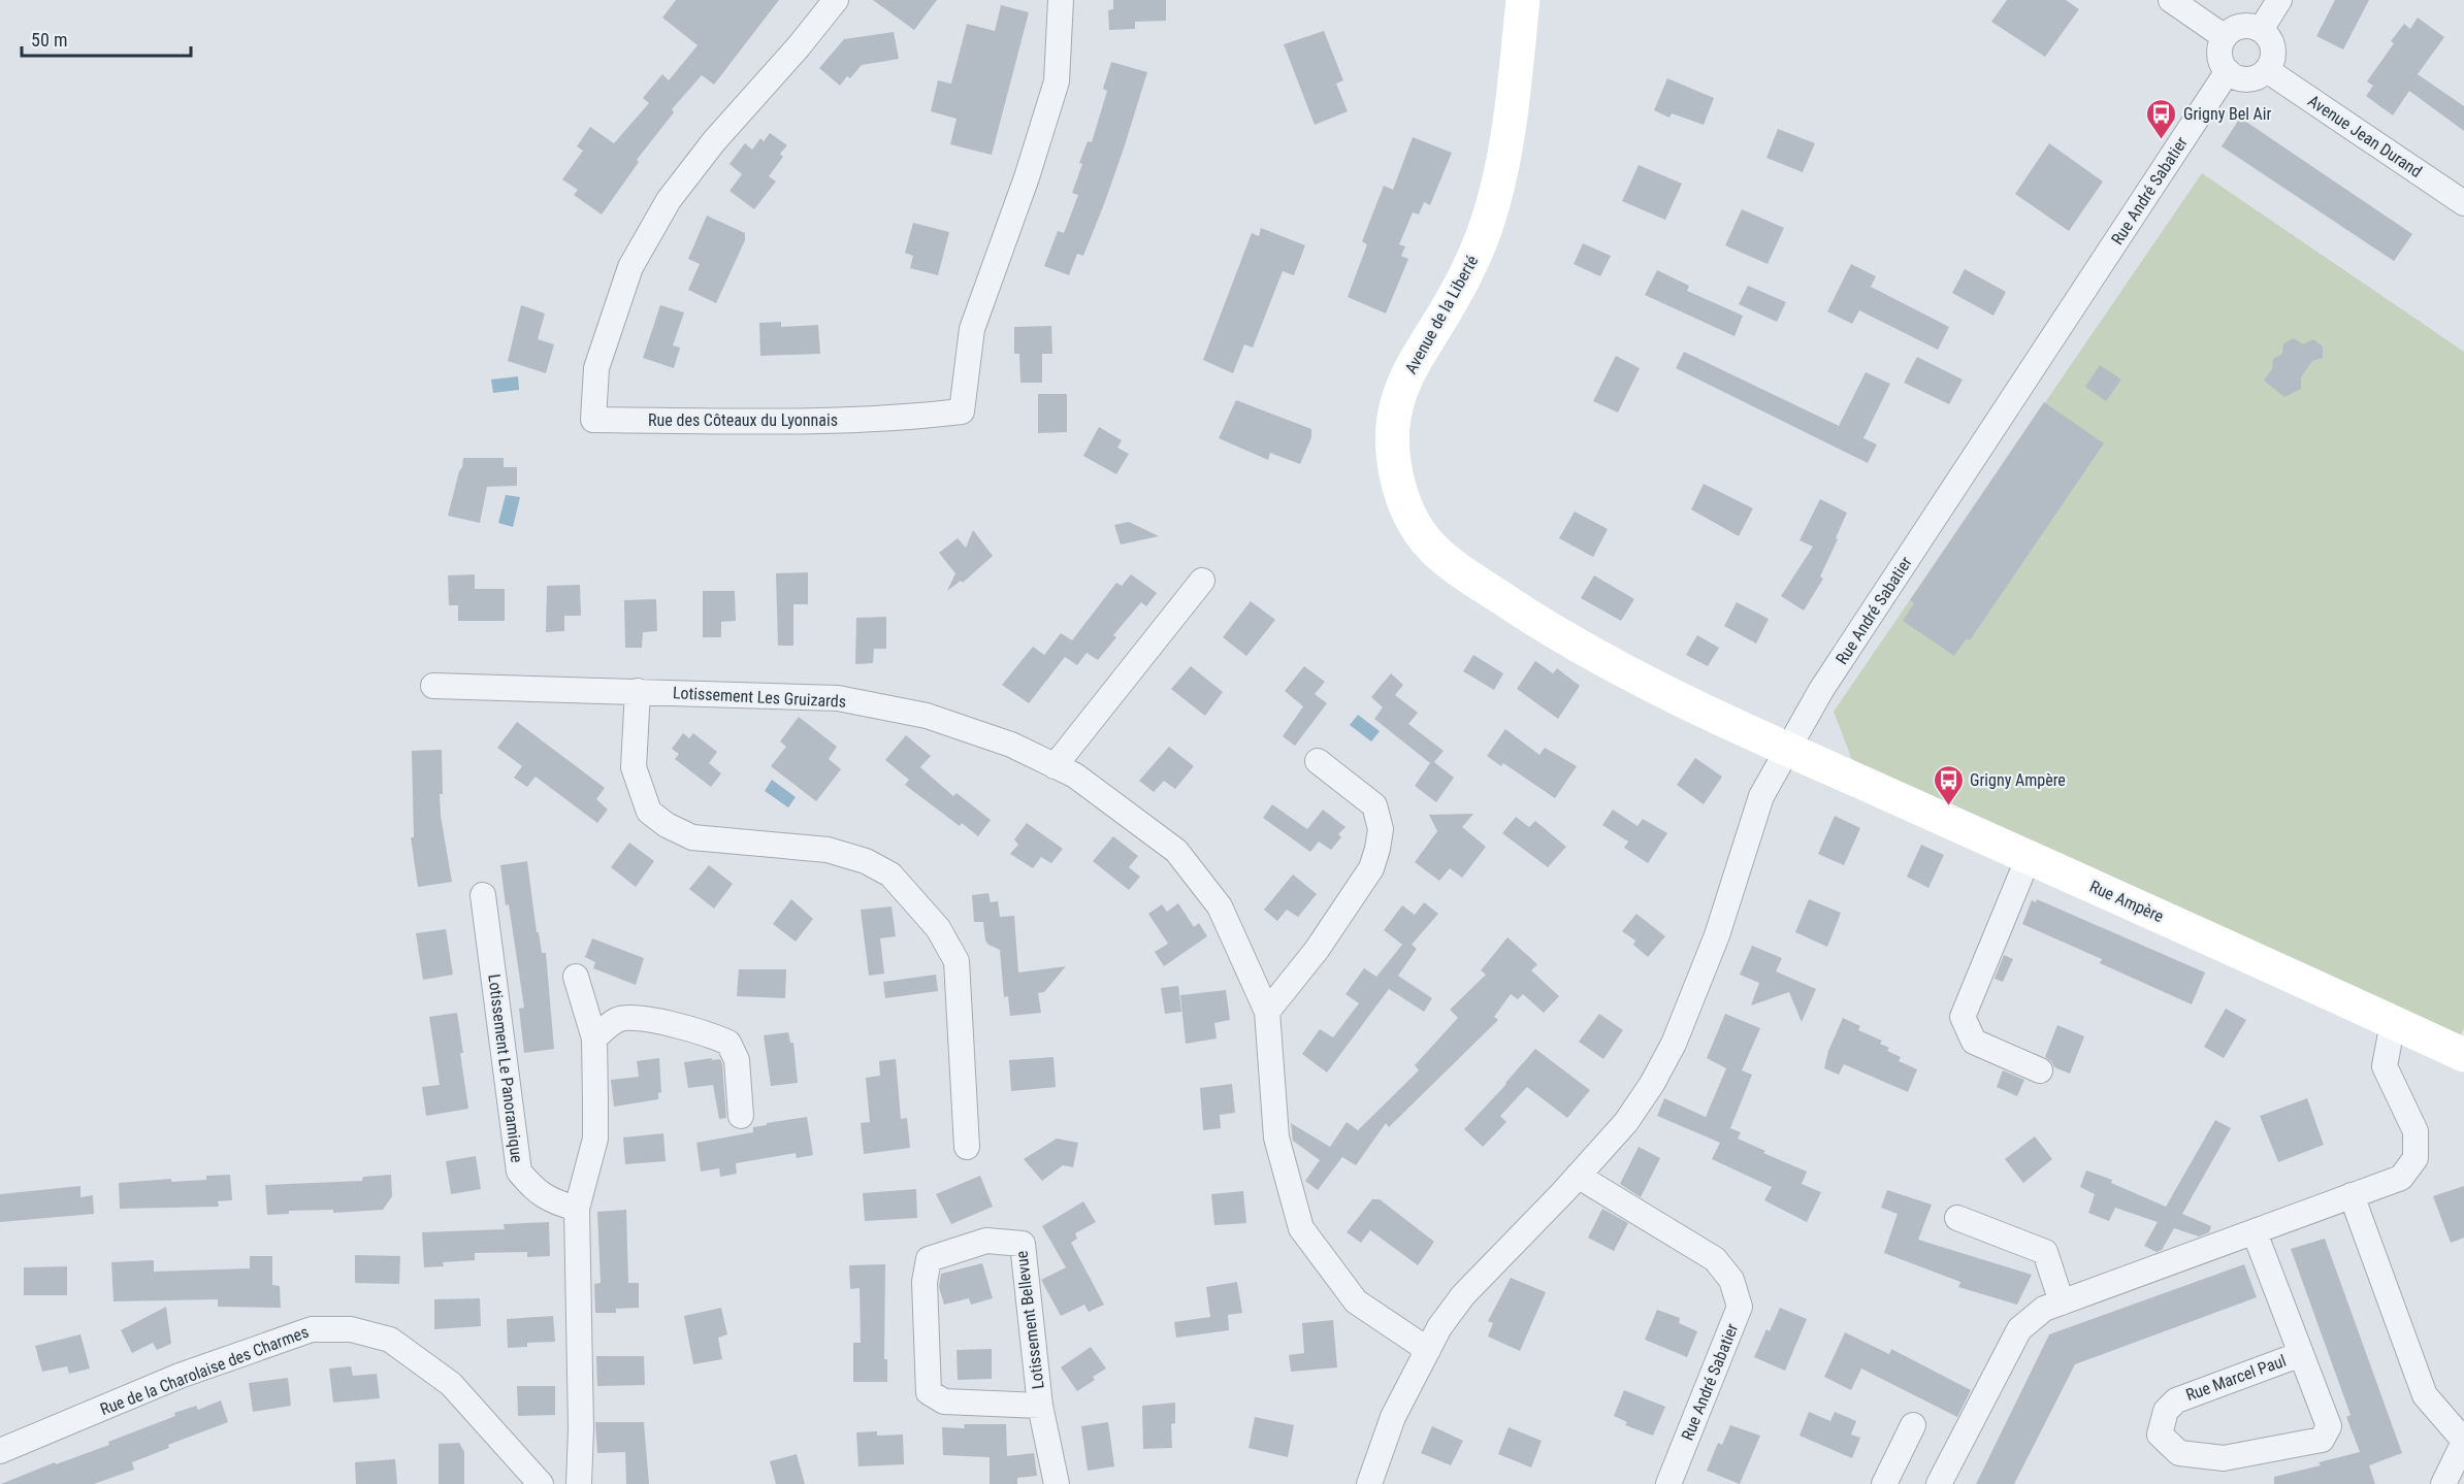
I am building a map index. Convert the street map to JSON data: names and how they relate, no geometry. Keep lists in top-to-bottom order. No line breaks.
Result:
{"streets":{"street":["Avenue Jean Durand","Rue André Sabatier","Avenue de la Liberté","Rue des Côteaux du Lyonnais","Lotissement Les Gruizards","Rue Ampère","Lotissement Le Panoramique","Lotissement Bellevue","Rue de la Charolaise des Charmes","Rue Marcel Paul"]},"crossings":[["Avenue Jean Durand","Rue André Sabatier"],["Rue André Sabatier","Avenue de la Liberté"],["Rue André Sabatier","Lotissement Les Gruizards"],["Rue André Sabatier","Rue Ampère"],["Avenue de la Liberté","Rue Ampère"]],"places":{"bus stop":["Grigny Bel Air","Grigny Ampère"]},"scale_bar":"50 m"}
